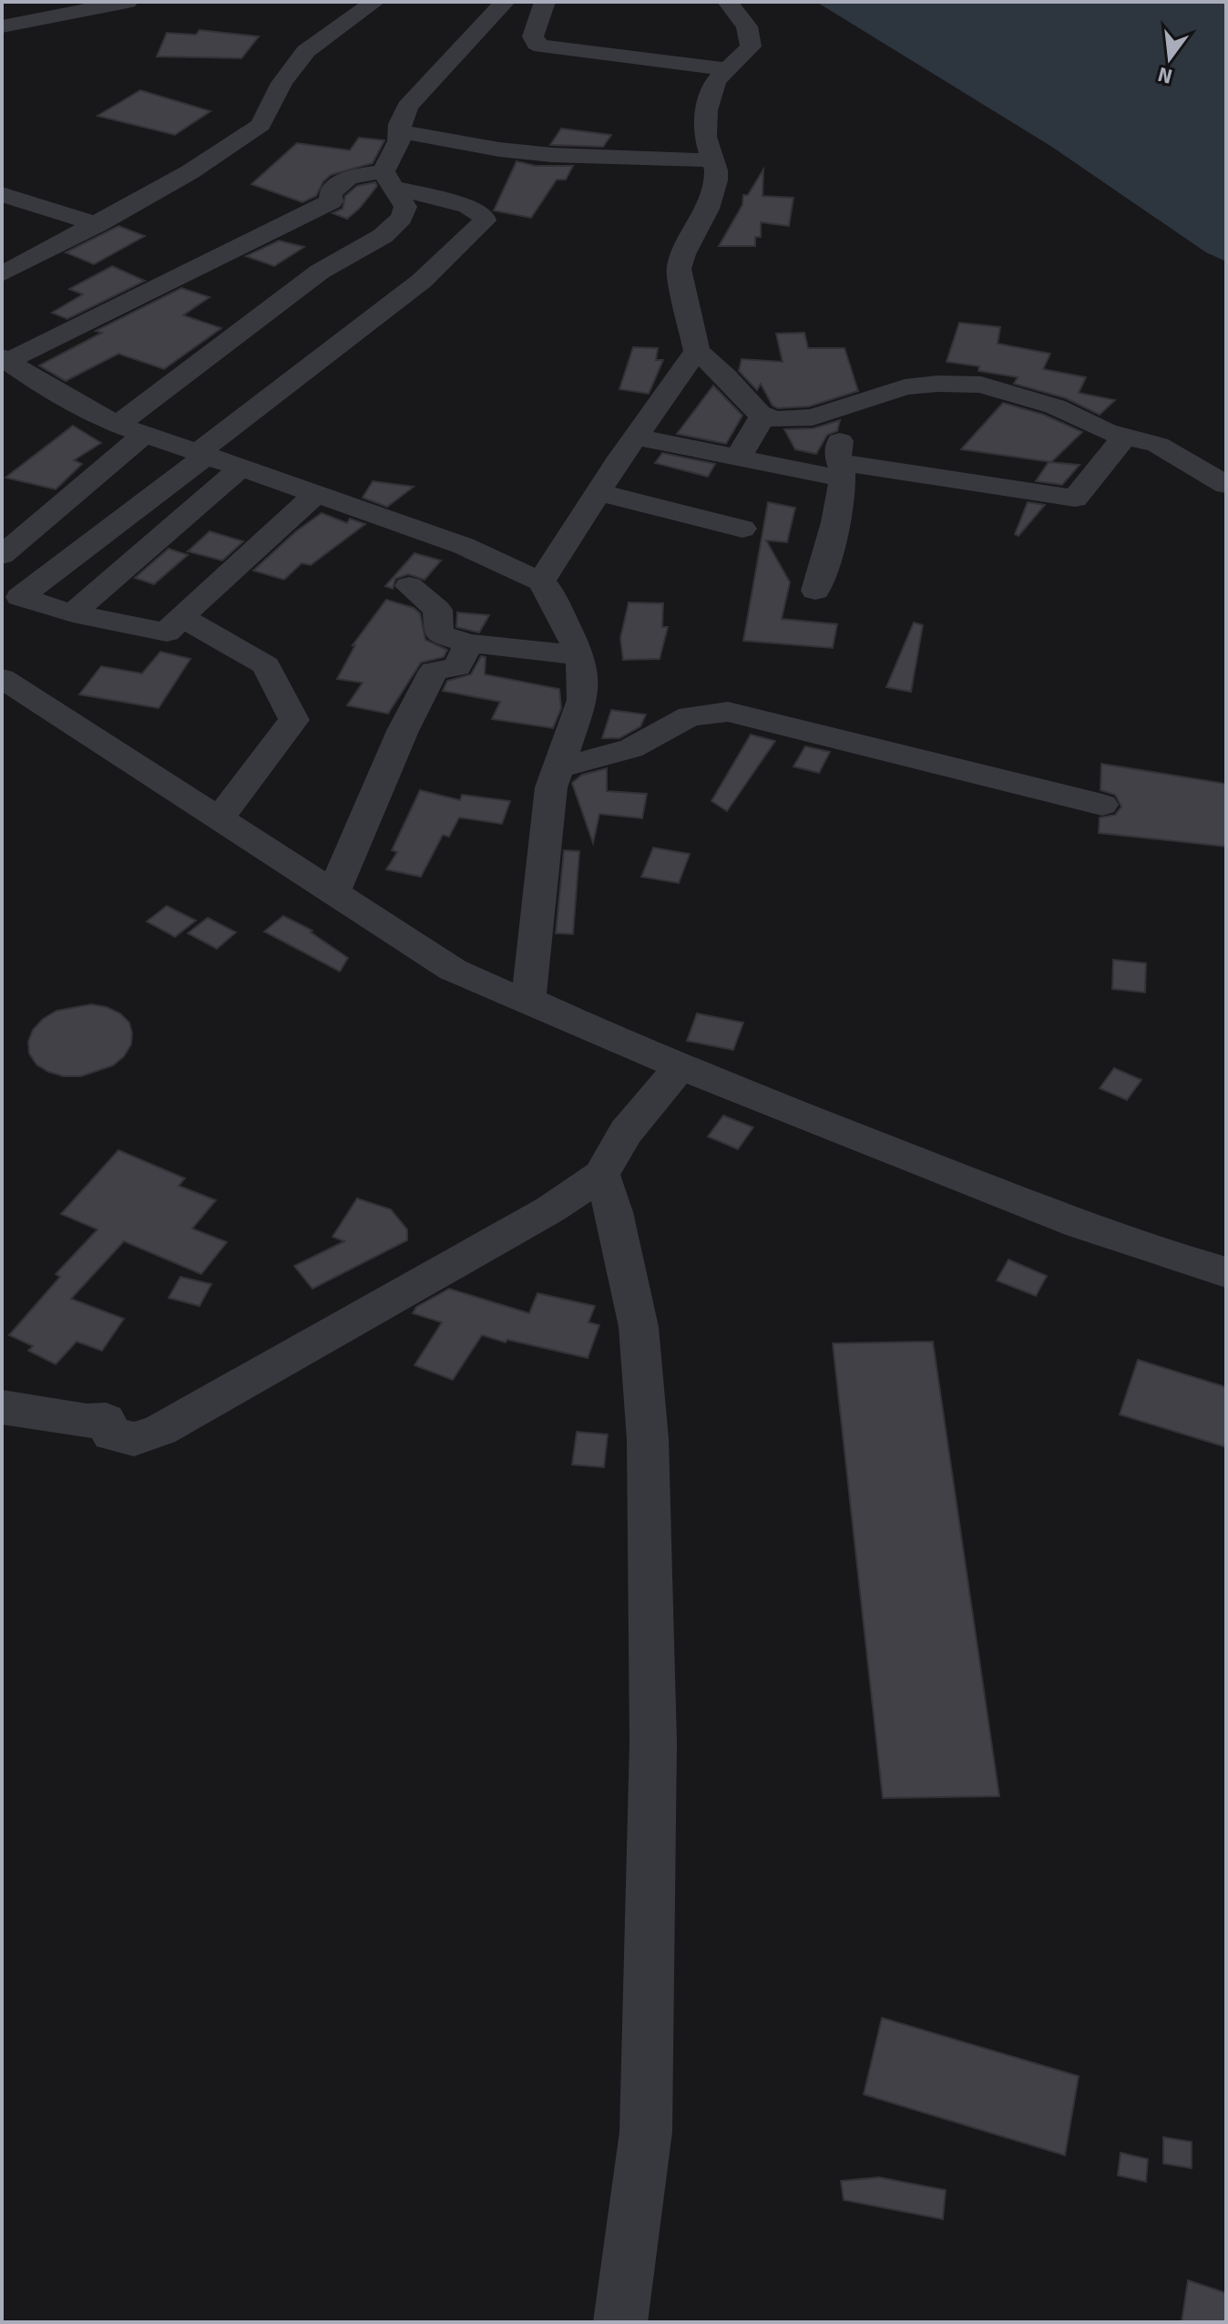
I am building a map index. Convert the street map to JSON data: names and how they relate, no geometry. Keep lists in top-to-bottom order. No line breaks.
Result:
{"north":"bottom"}
